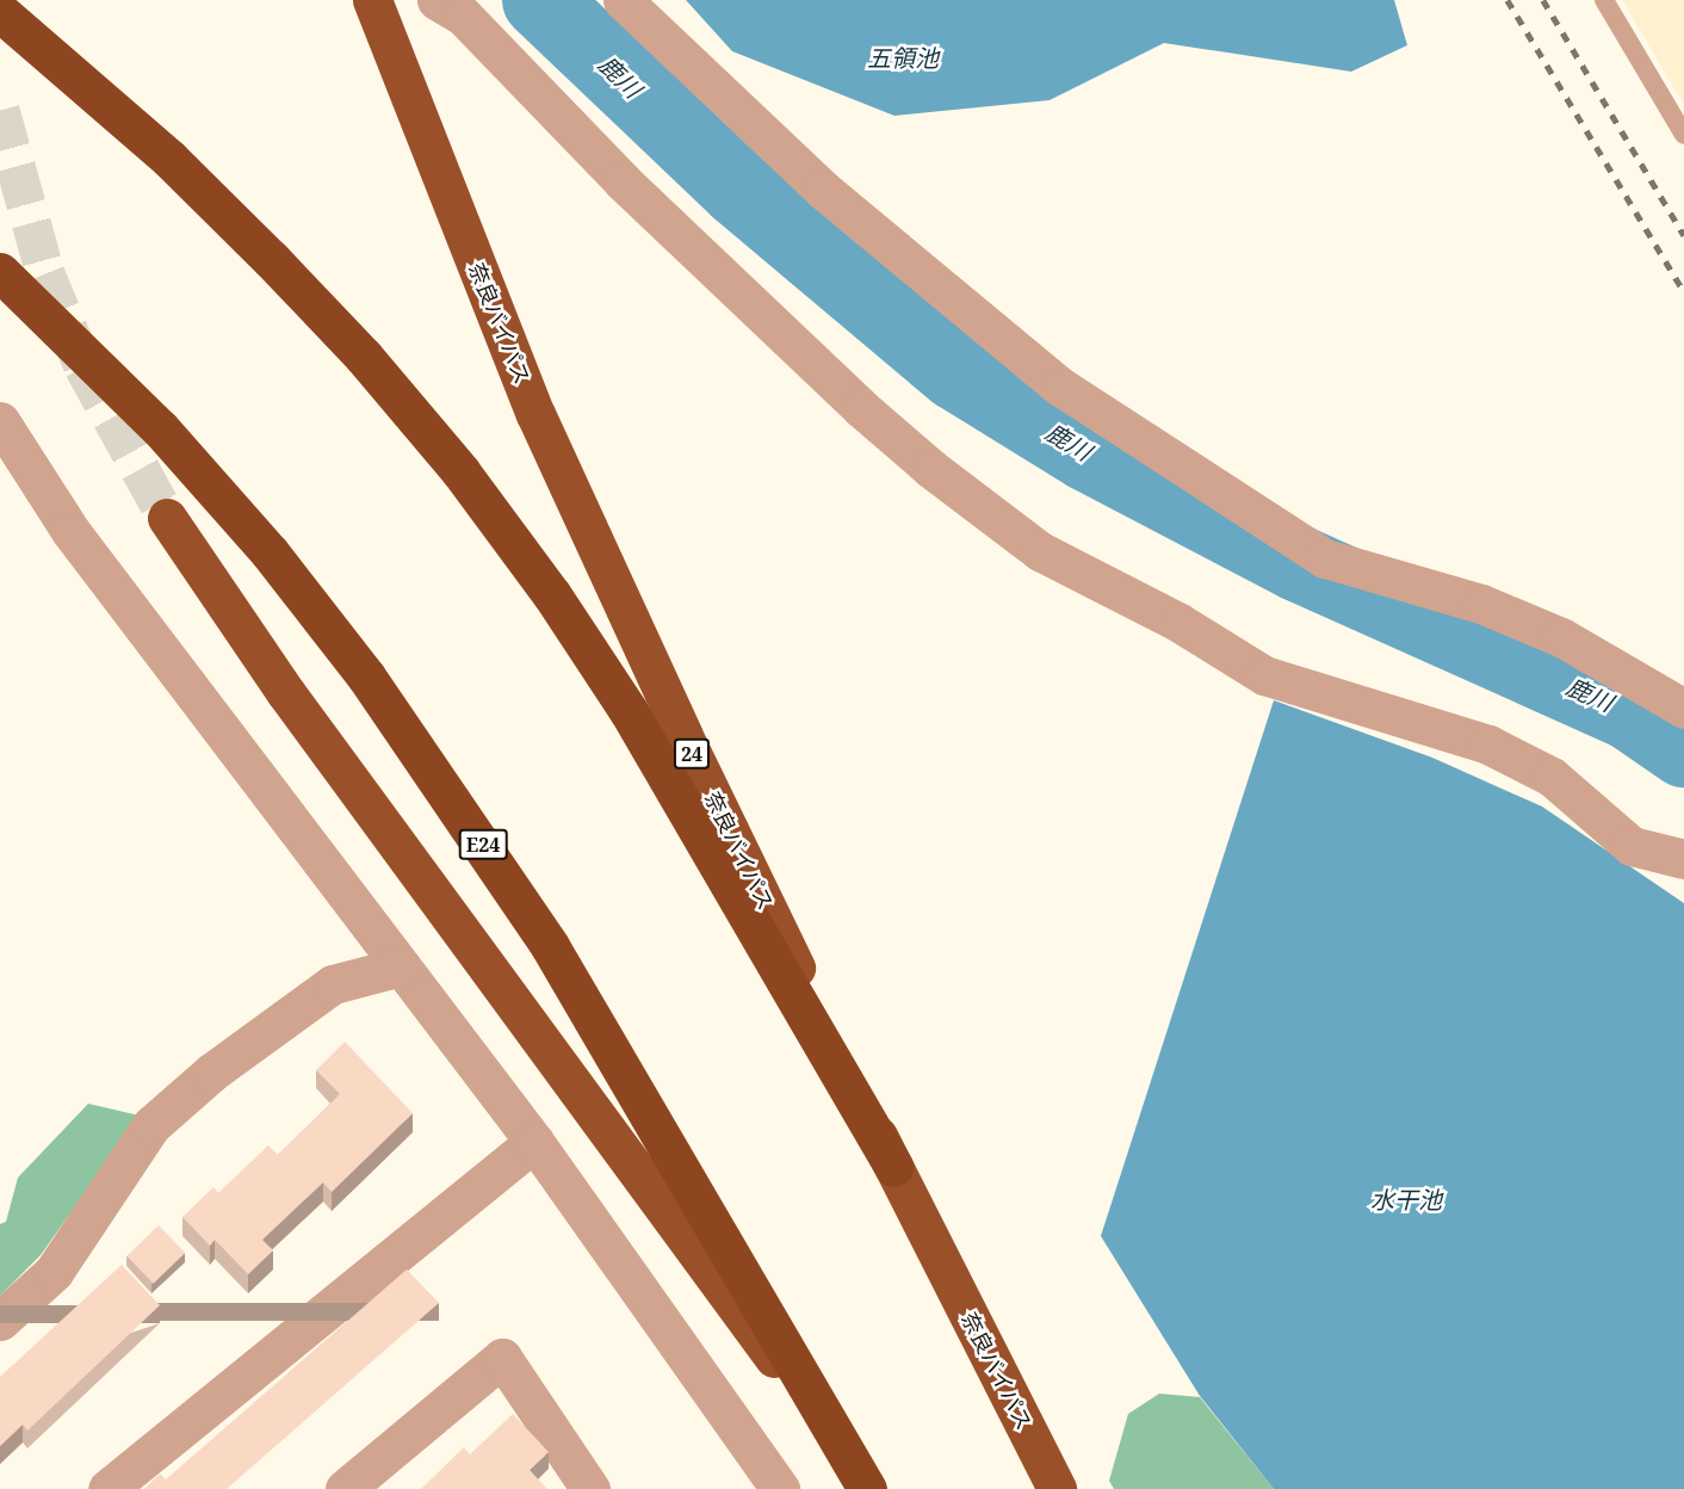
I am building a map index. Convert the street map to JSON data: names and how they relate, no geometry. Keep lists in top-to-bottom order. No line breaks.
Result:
{"streets":{"highway":["奈良バイパス","24","E24"]},"water":["五領池","鹿川","水干池"]}
